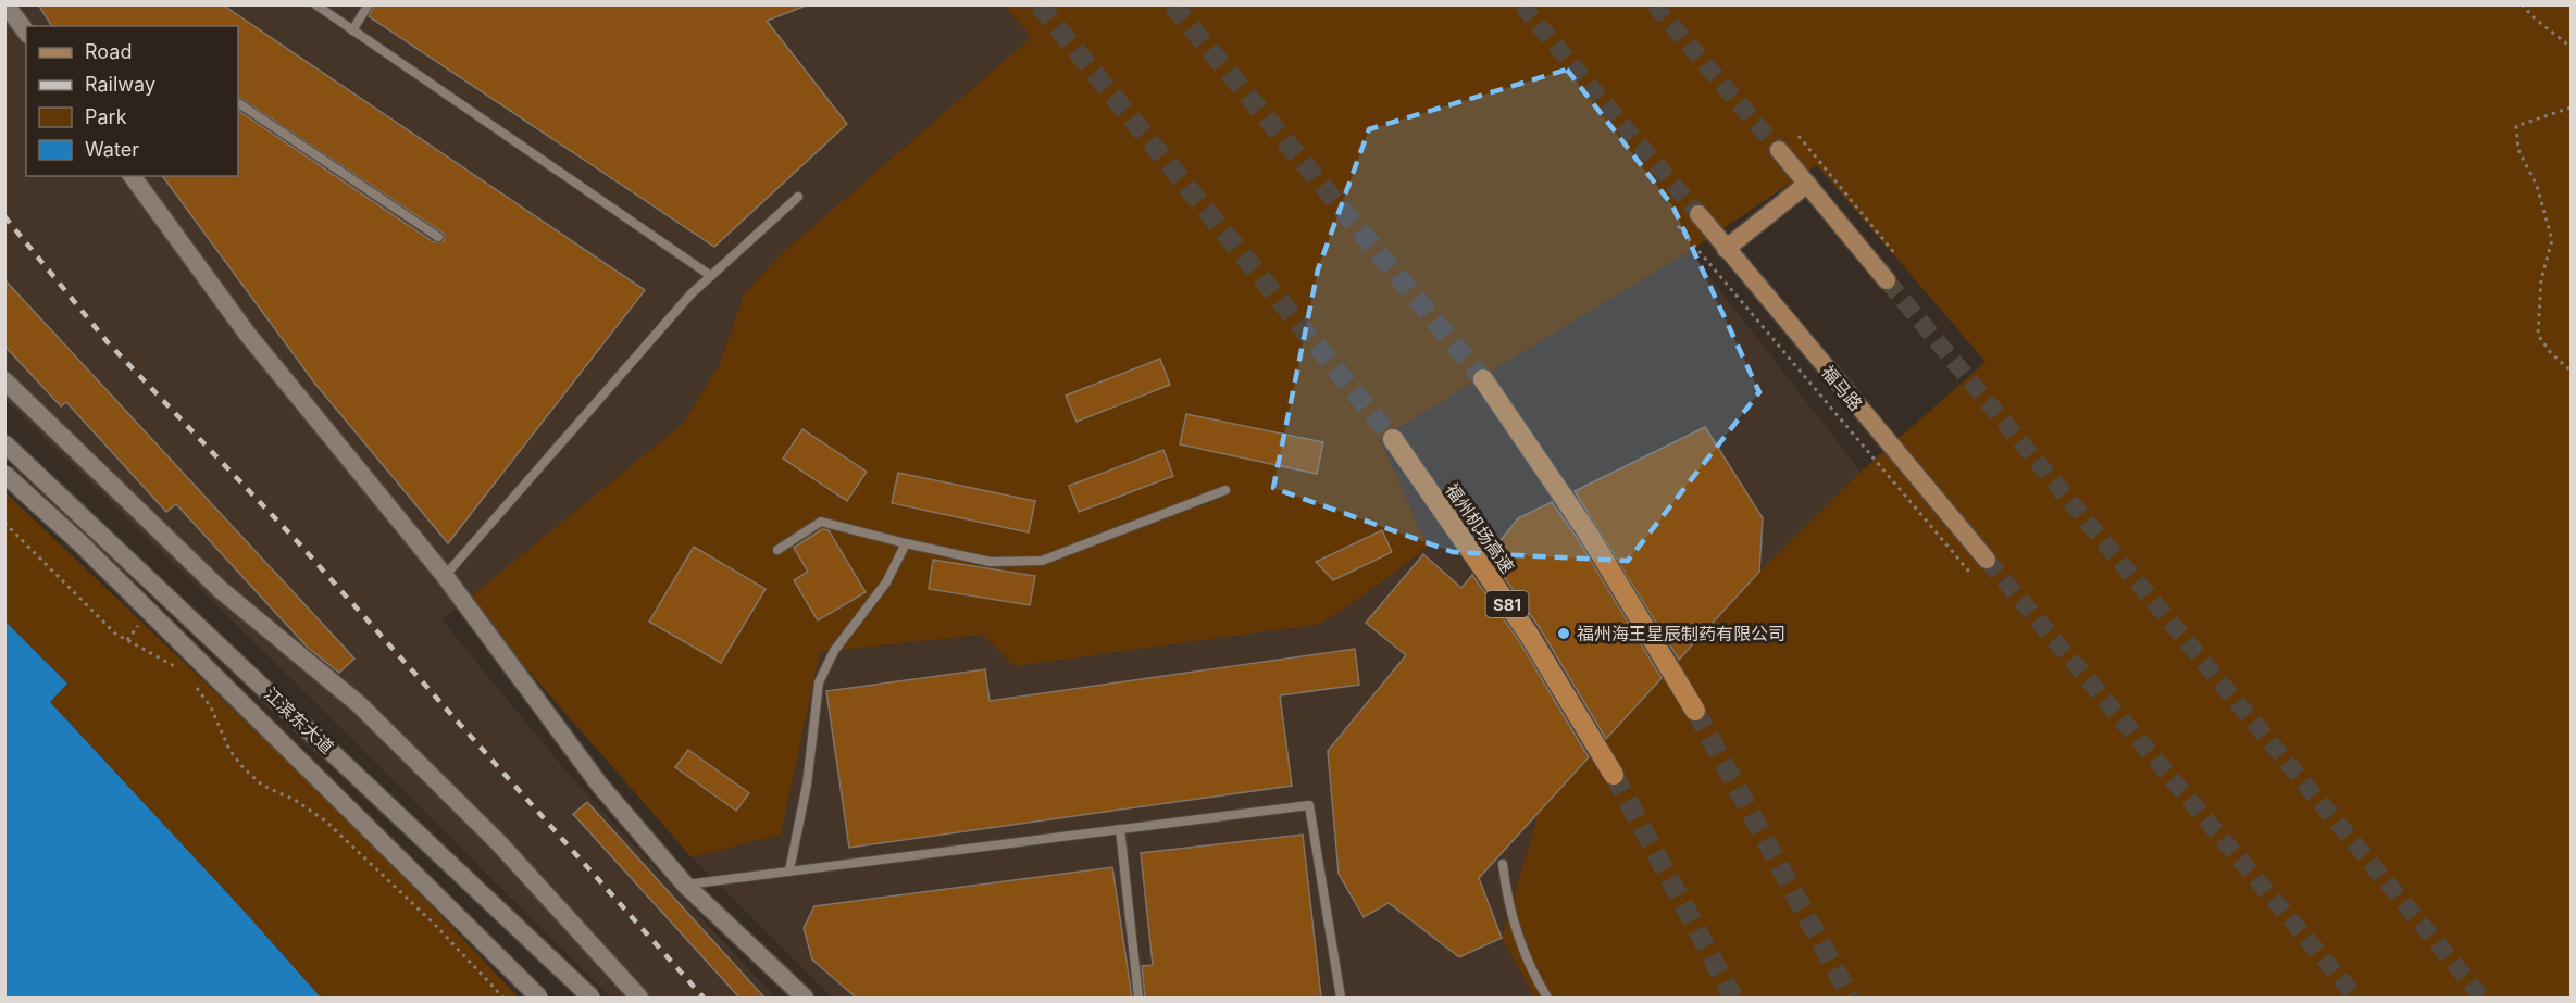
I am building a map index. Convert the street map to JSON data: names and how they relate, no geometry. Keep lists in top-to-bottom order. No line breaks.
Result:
{"streets":{"highway":["福州机场高速","S81"],"main road":["福马路"],"street":["江滨东大道"]},"places":["福州海王星辰制药有限公司"],"legend":["Road","Railway","Park","Water"]}
